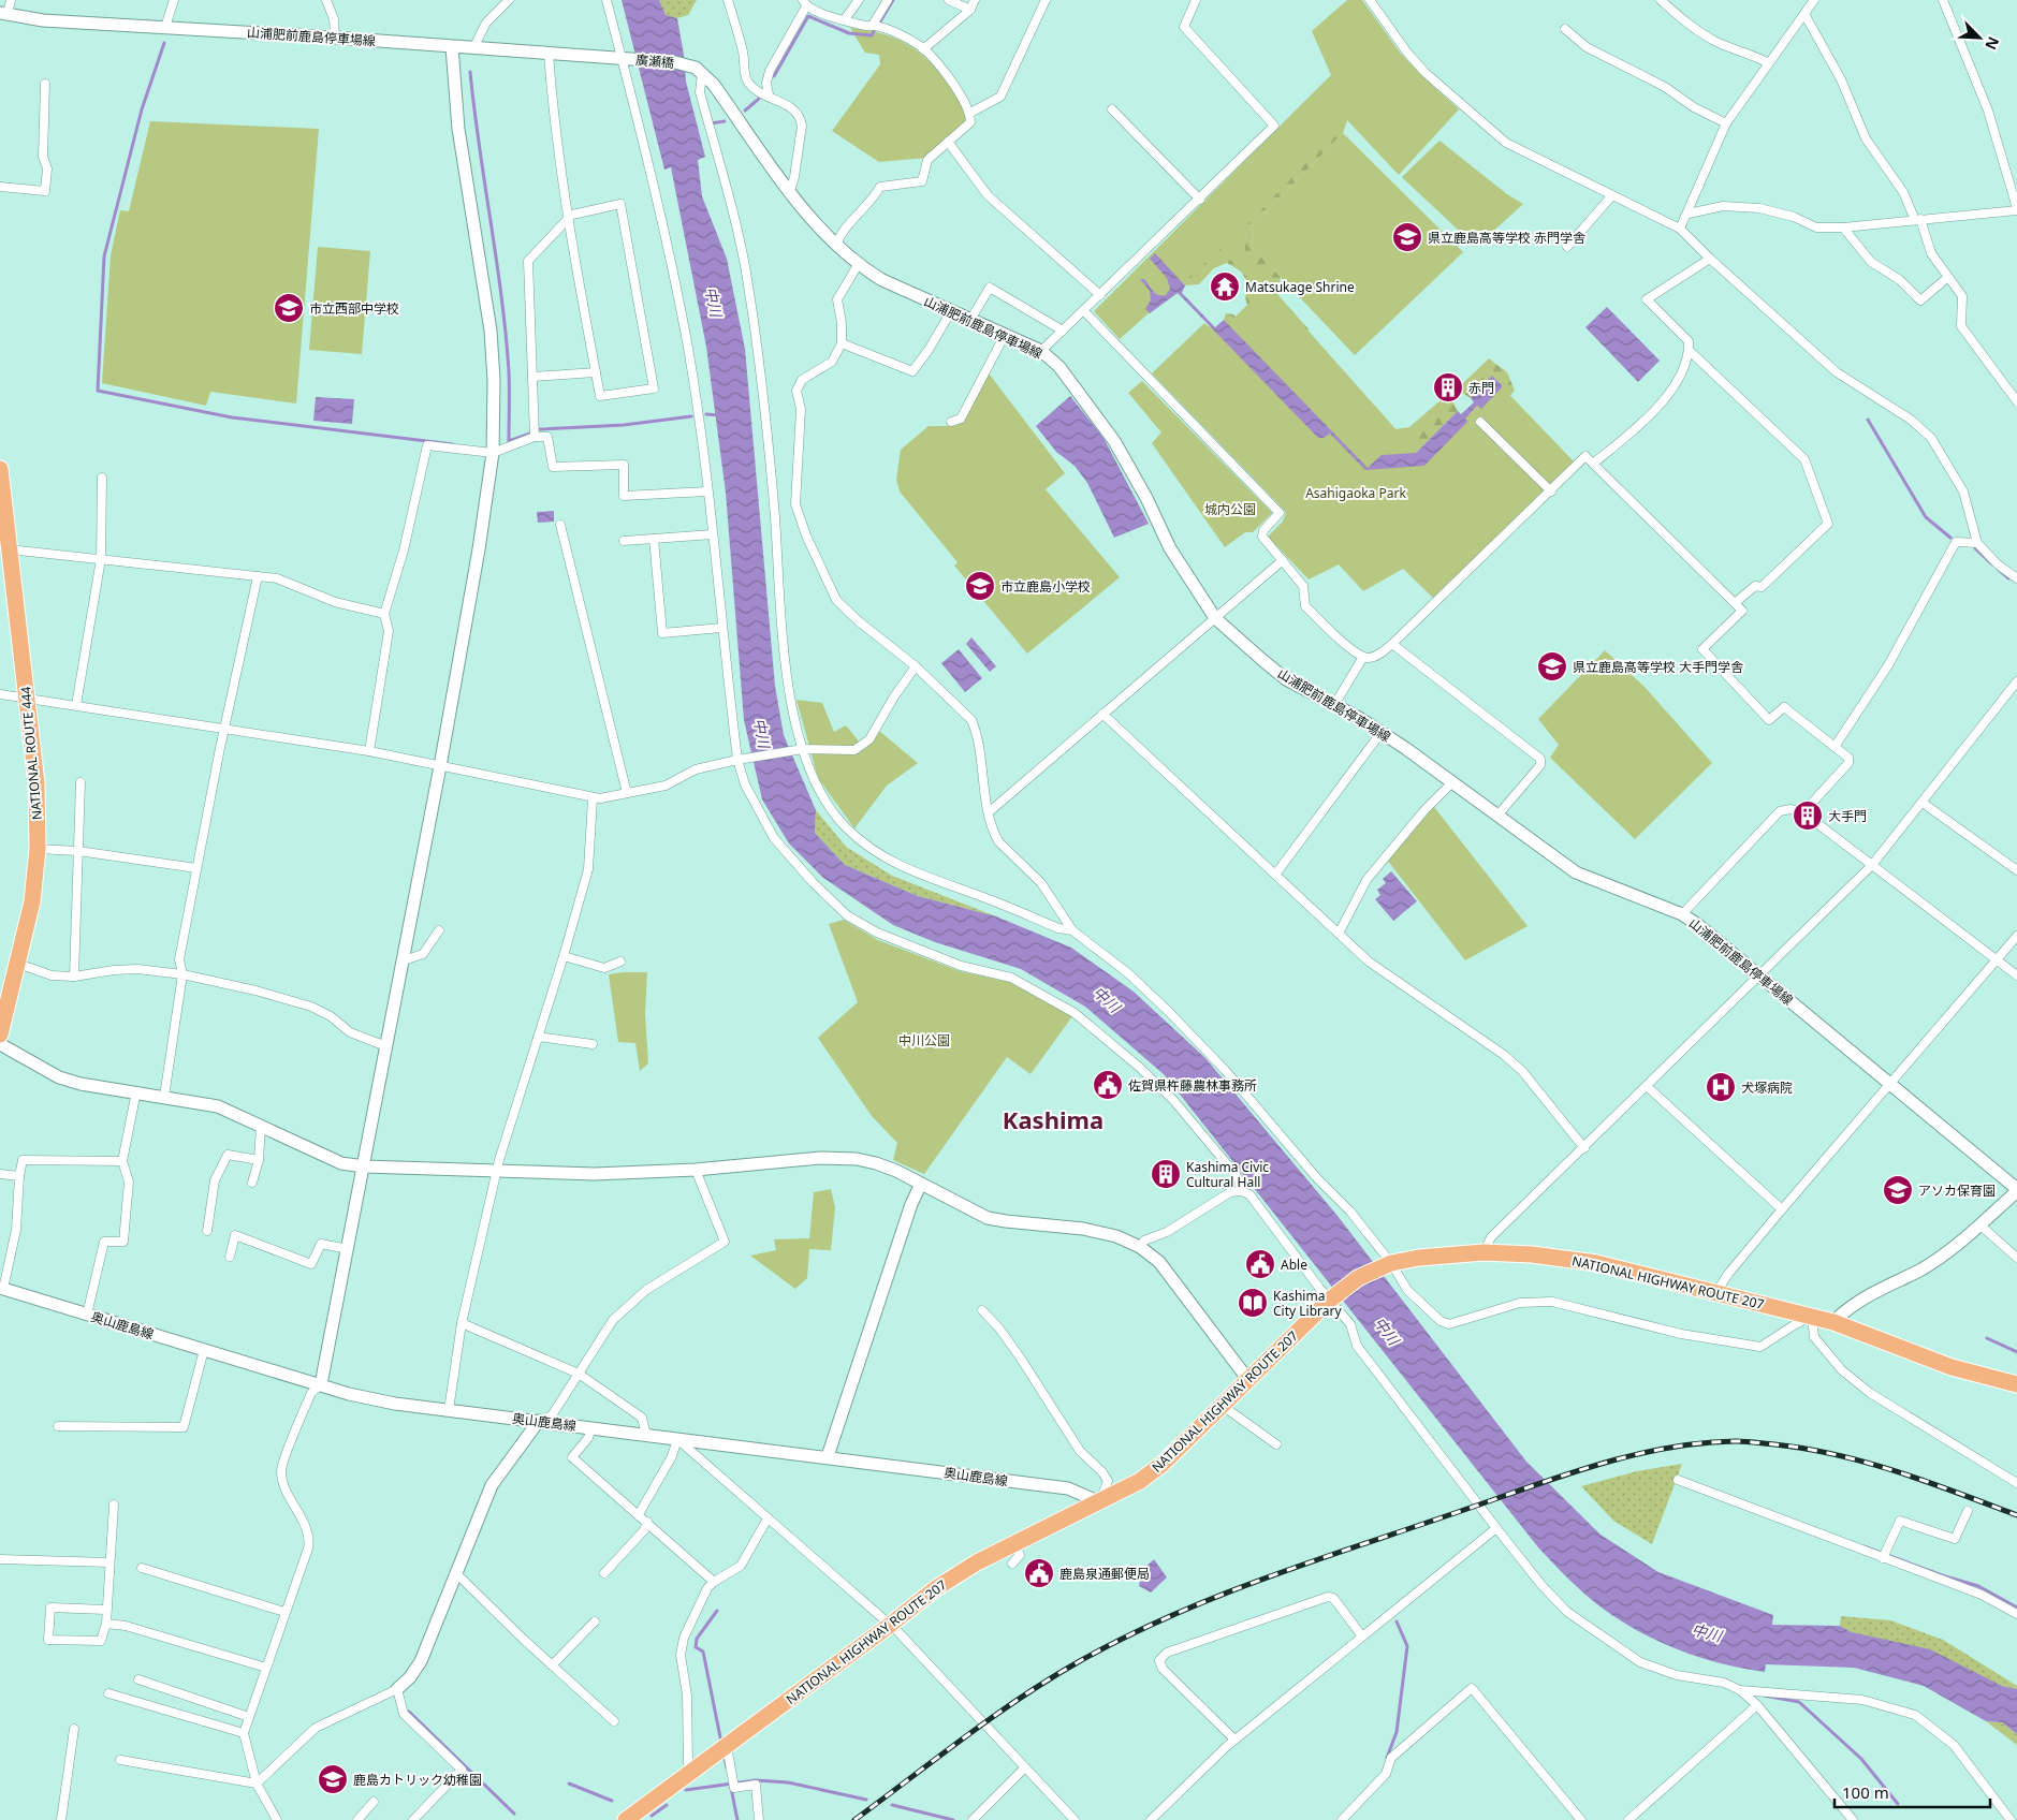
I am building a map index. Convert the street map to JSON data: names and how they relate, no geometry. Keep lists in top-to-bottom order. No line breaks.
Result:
{"streets":{"highway":["NATIONAL ROUTE 444","NATIONAL HIGHWAY ROUTE 207"],"main road":["山浦肥前鹿島停車場線","廣瀬橋","奥山鹿島線"]},"crossings":[["山浦肥前鹿島停車場線","廣瀬橋"],["NATIONAL HIGHWAY ROUTE 207","奥山鹿島線"]],"districts":["Kashima"],"water":["中川"],"parks":["Asahigaoka Park","城内公園","中川公園"],"places":{"school or university":["県立鹿島高等学校 赤門学舎","市立西部中学校","市立鹿島小学校","県立鹿島高等学校 大手門学舎","アソカ保育園","鹿島カトリック幼稚園"],"temple":["Matsukage Shrine"],"building":["赤門","大手門","Kashima Civic Cultural Hall"],"public building":["佐賀県杵藤農林事務所","Able","鹿島泉通郵便局"],"hospital":["犬塚病院"],"library":["Kashima City Library"]},"scale_bar":"100 m","north":"bottom right"}
